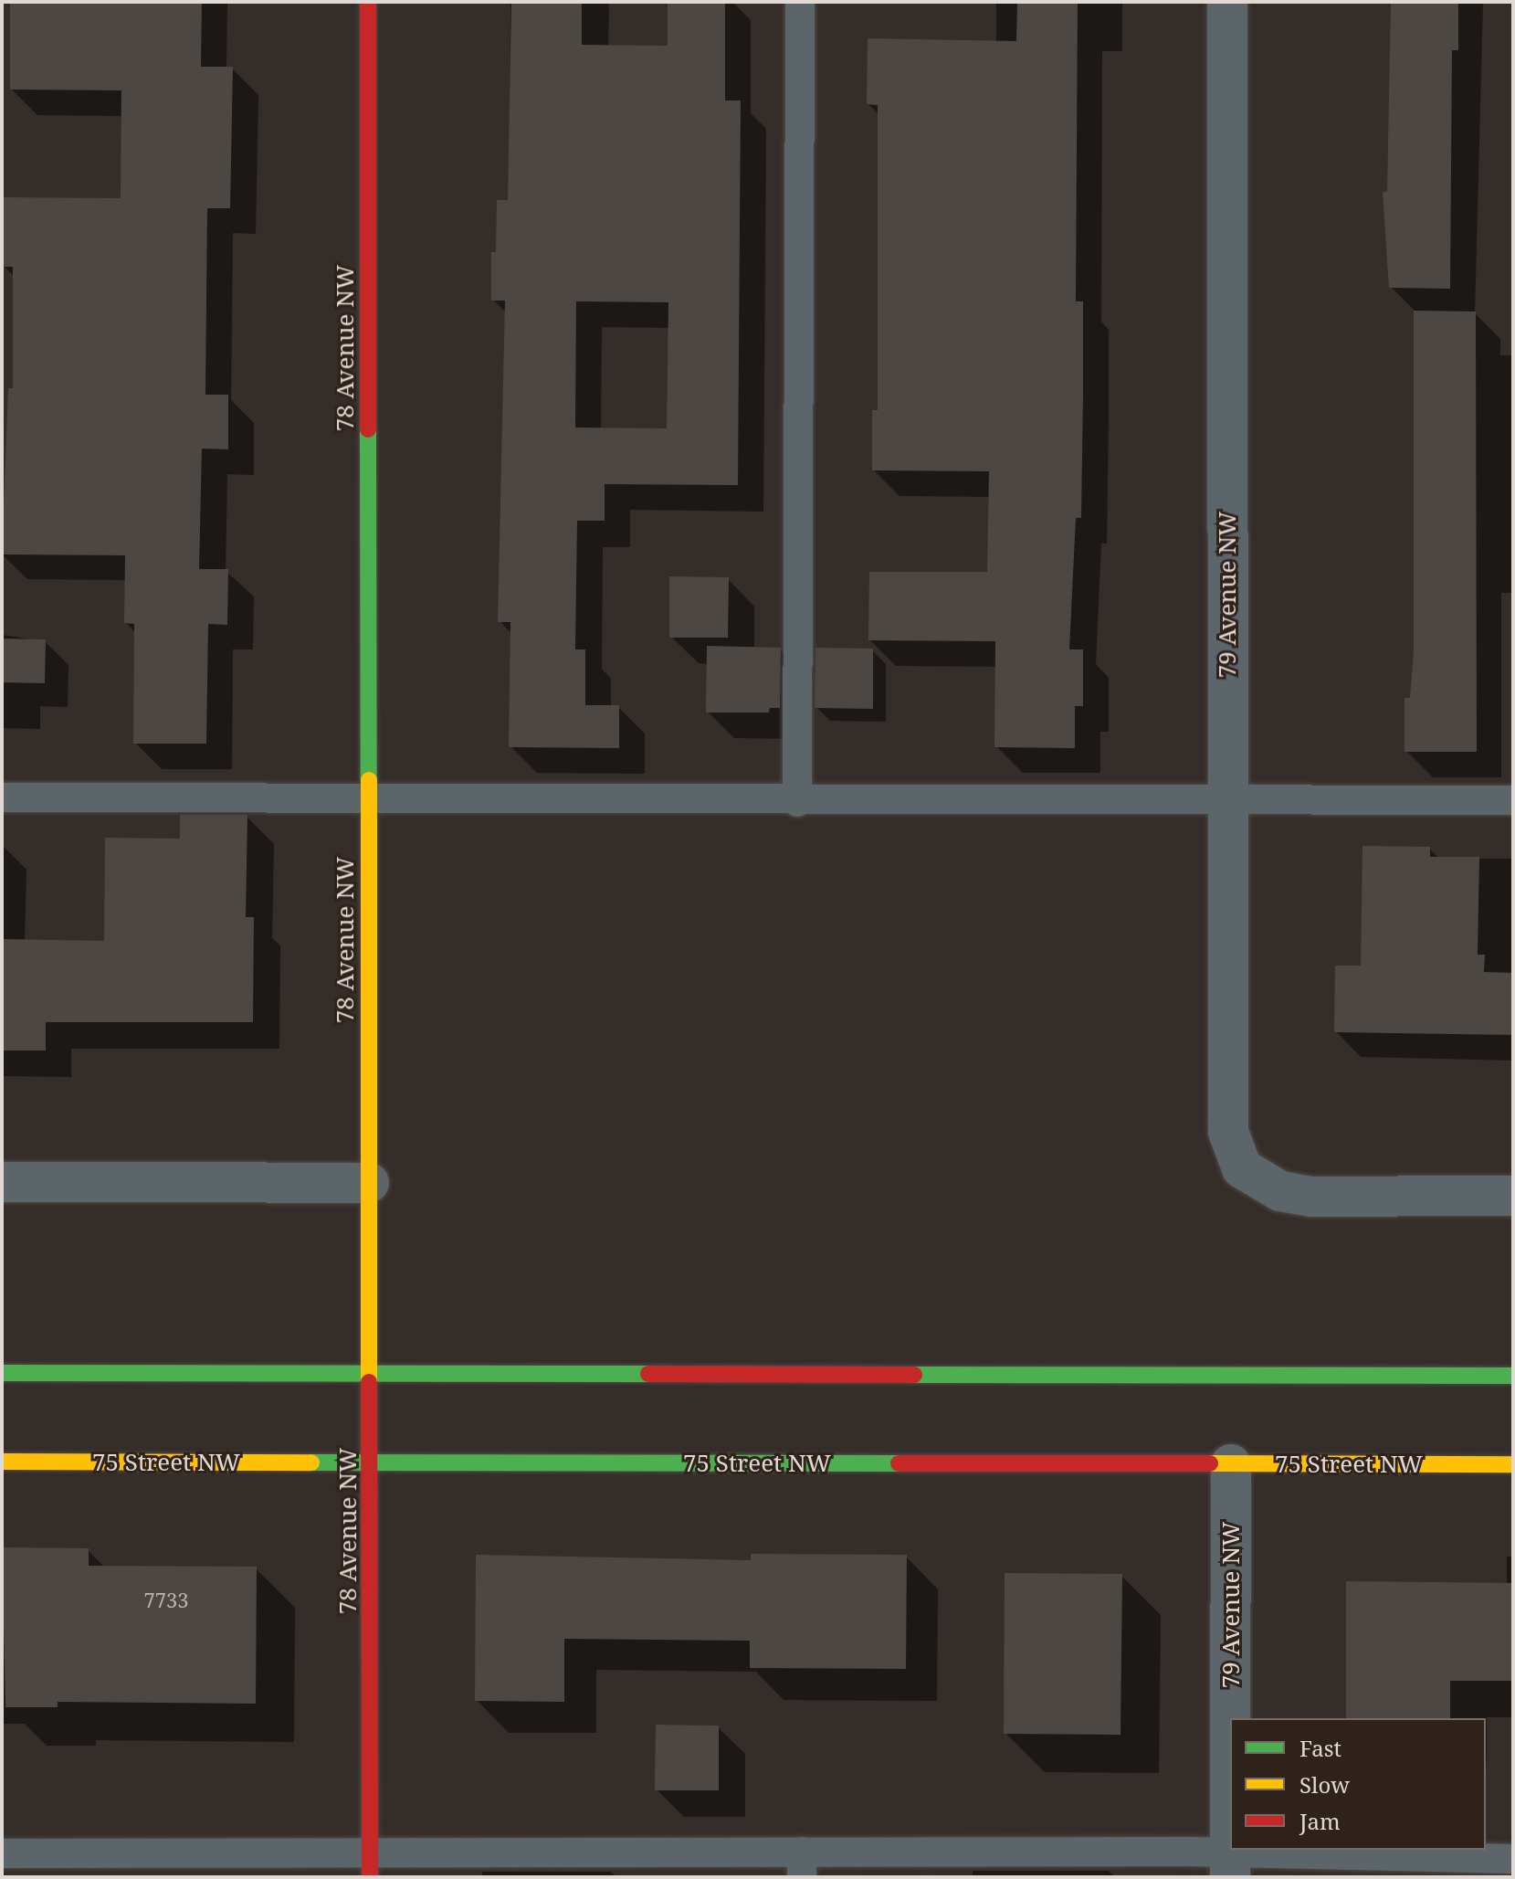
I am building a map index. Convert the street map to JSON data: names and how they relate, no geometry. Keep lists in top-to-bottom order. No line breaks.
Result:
{"streets":{"main road":["78 Avenue NW","75 Street NW"],"street":["79 Avenue NW"]},"crossings":[["78 Avenue NW","75 Street NW"],["79 Avenue NW","75 Street NW"]],"house_numbers":["7733"],"legend":["Fast","Slow","Jam"]}
